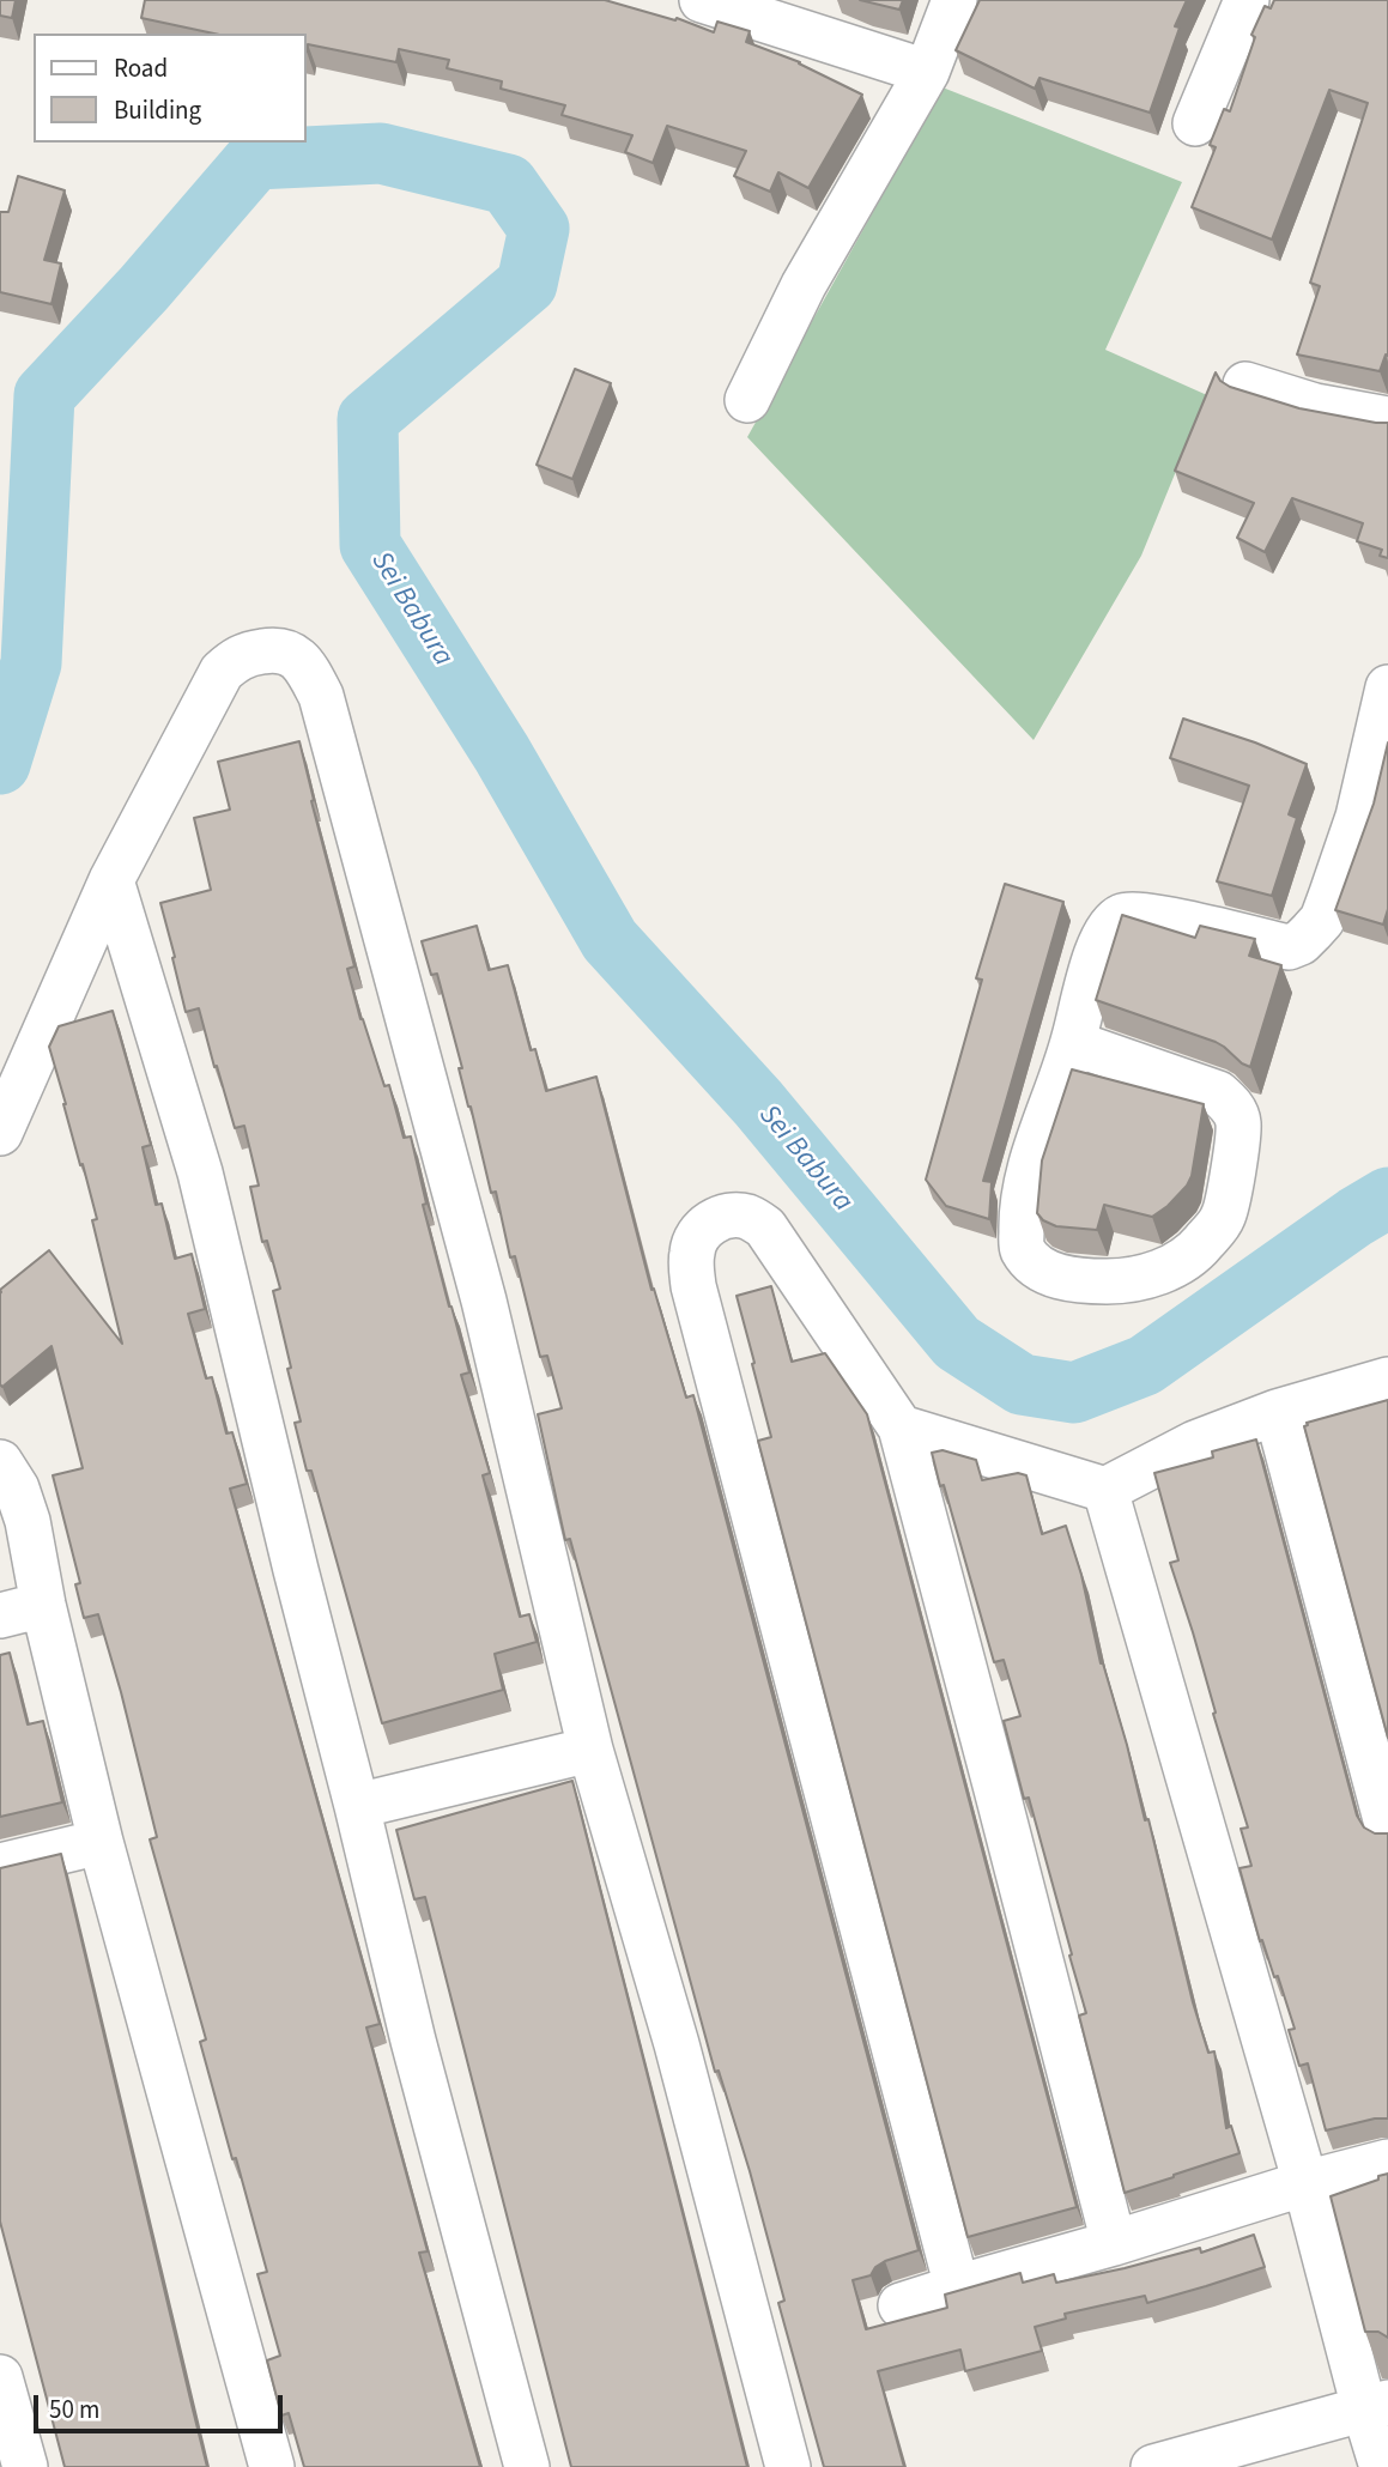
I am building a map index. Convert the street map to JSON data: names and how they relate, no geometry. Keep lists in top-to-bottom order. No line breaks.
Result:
{"water":["Sei Babura"],"legend":["Road","Building"],"scale_bar":"50 m"}
